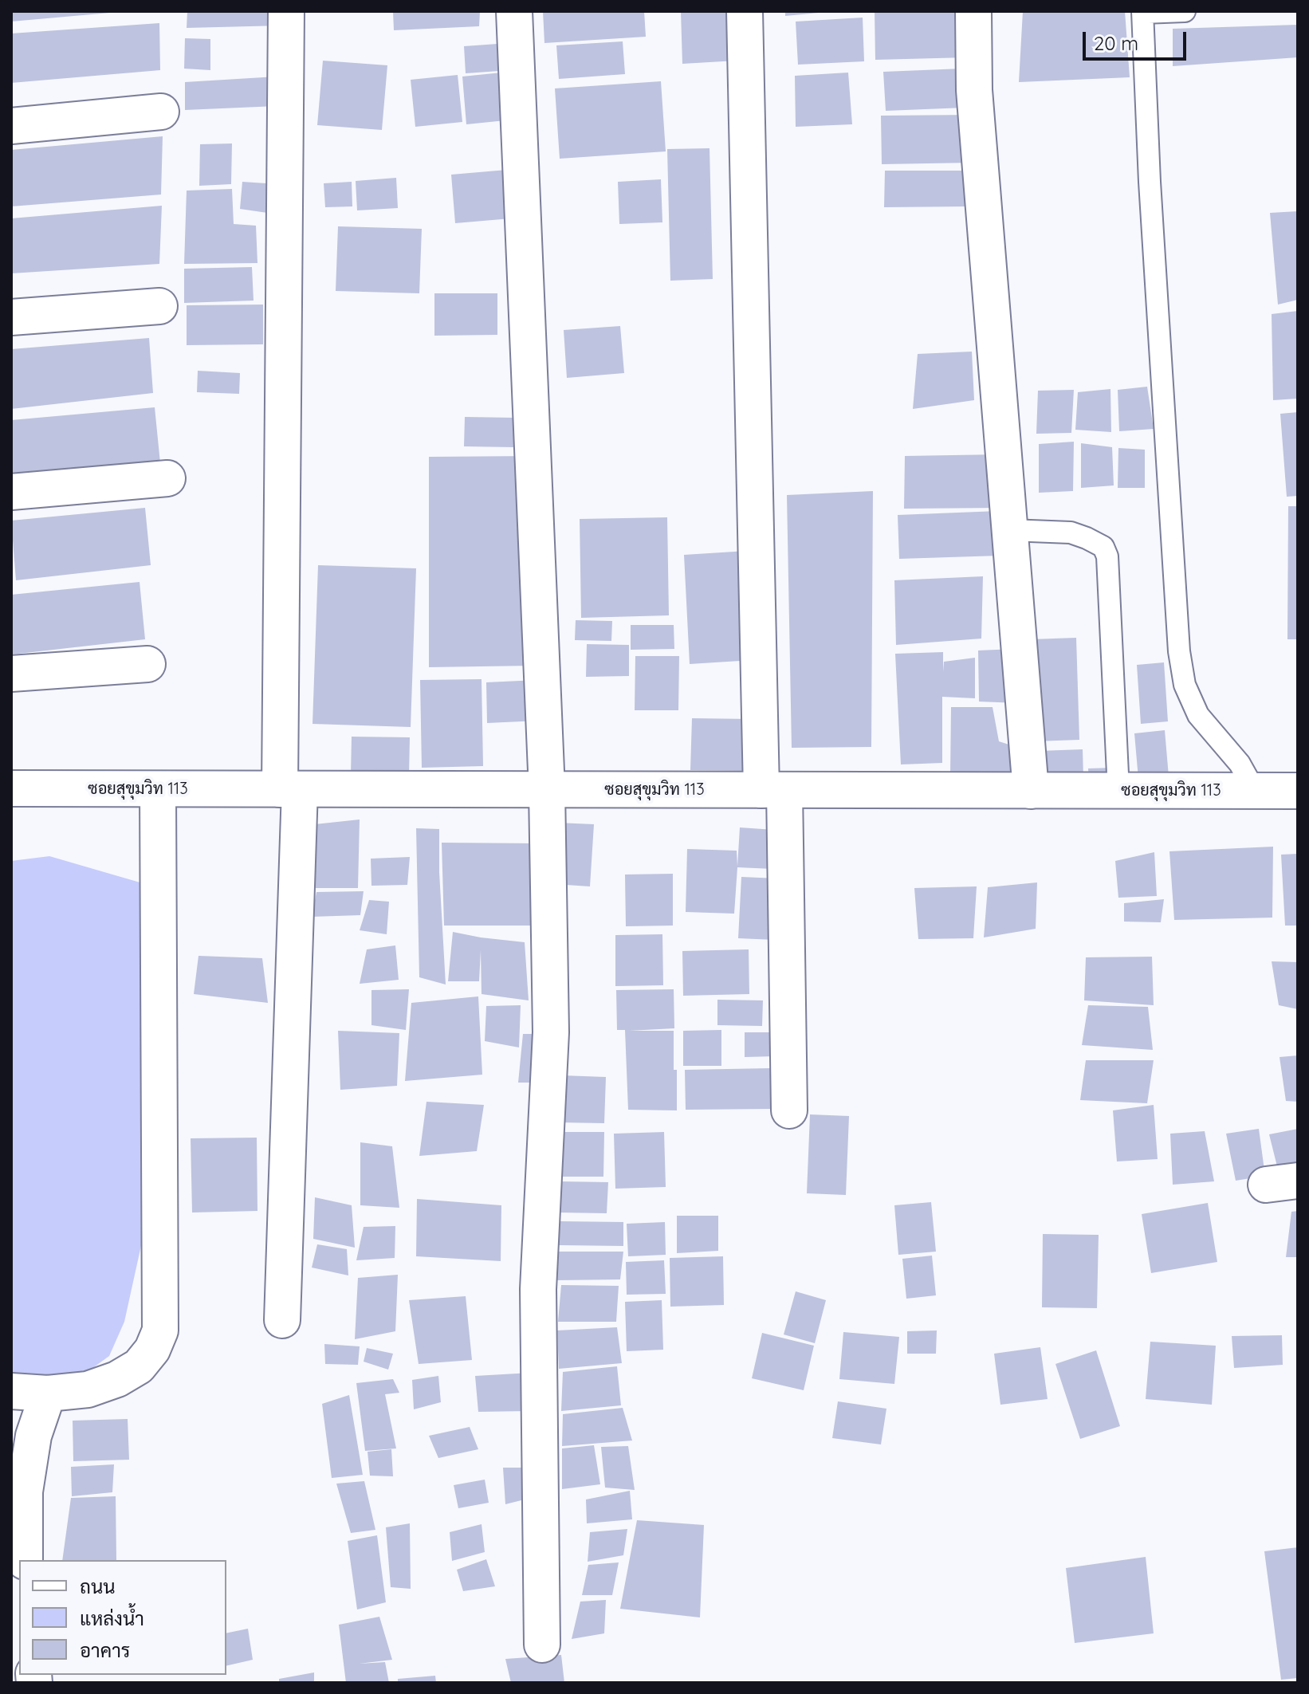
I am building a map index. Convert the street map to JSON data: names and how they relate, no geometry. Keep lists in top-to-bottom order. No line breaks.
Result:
{"streets":{"street":["ซอยสุขุมวิท 113"]},"legend":["ถนน","แหล่งน้ำ","อาคาร"],"scale_bar":"20 m"}
